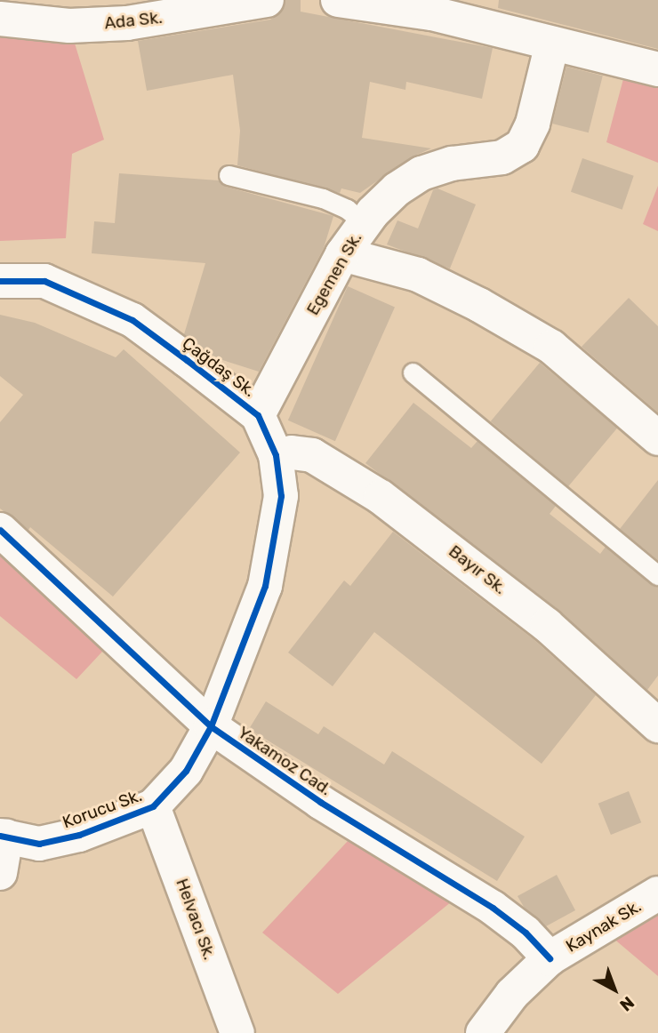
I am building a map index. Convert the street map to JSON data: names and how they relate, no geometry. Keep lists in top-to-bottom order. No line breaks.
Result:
{"streets":{"street":["Ada Sk.","Egemen Sk.","Çağdaş Sk.","Bayır Sk.","Yakamoz Cad.","Korucu Sk.","Helvacı Sk.","Kaynak Sk."]},"crossings":[["Egemen Sk.","Çağdaş Sk."],["Çağdaş Sk.","Bayır Sk."],["Çağdaş Sk.","Yakamoz Cad."],["Çağdaş Sk.","Korucu Sk."],["Yakamoz Cad.","Korucu Sk."],["Yakamoz Cad.","Kaynak Sk."],["Korucu Sk.","Helvacı Sk."]],"north":"bottom right"}
